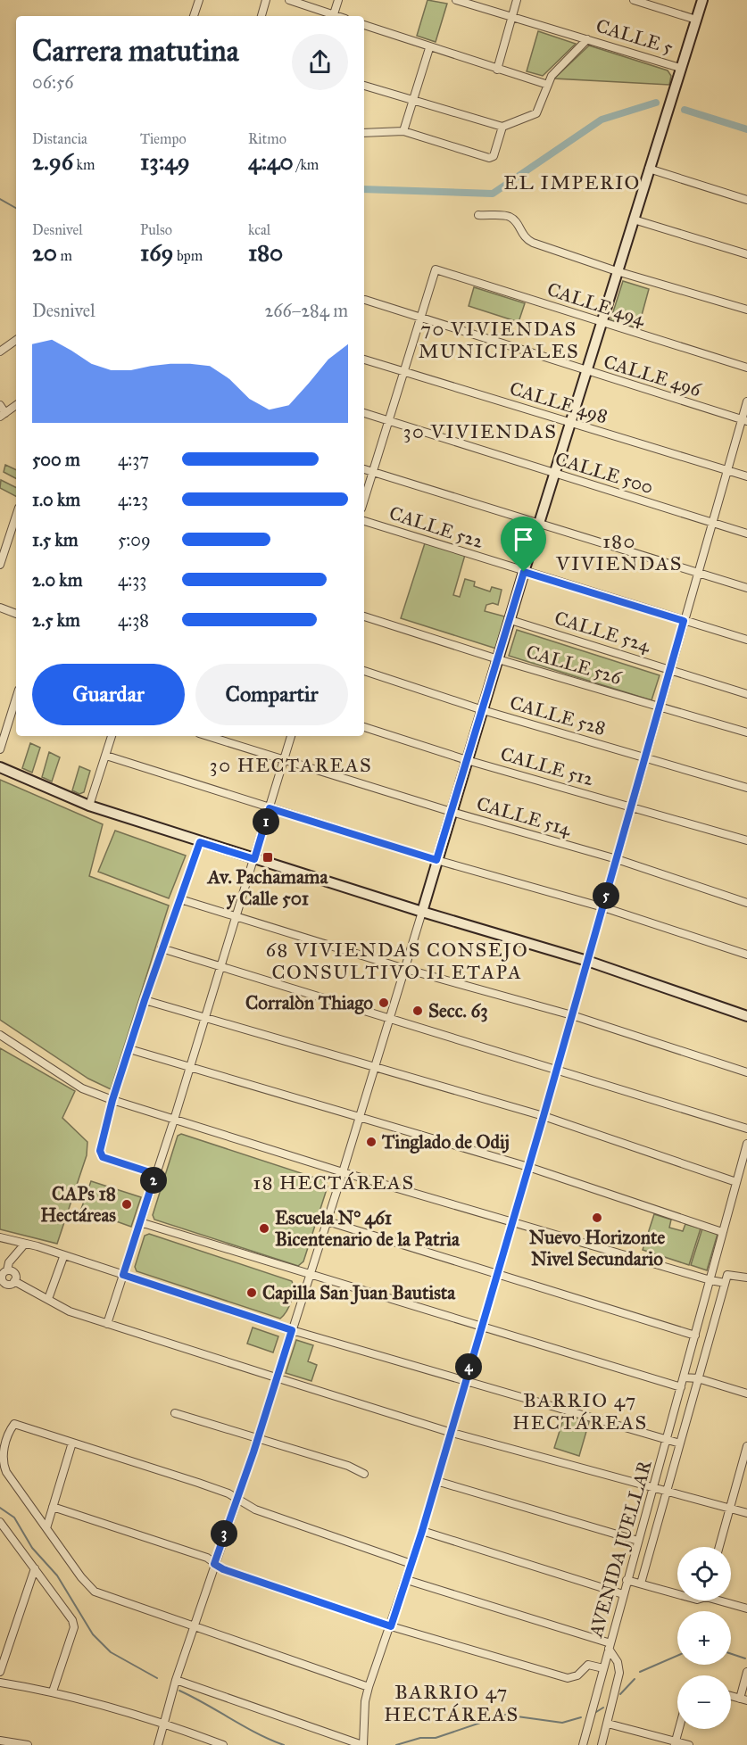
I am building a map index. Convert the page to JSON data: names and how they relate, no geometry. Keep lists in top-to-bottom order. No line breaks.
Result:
{"streets":{"street":["CALLE 5","CALLE 494","CALLE 496","CALLE 498","CALLE 500","CALLE 522","CALLE 524","CALLE 526","CALLE 528","CALLE 512","CALLE 514","AVENIDA JUELLAR"]},"crossings":[["CALLE 494","CALLE 496"]],"districts":["EL IMPERIO","70 VIVIENDAS MUNICIPALES","30 VIVIENDAS","180 VIVIENDAS","30 HECTAREAS","68 VIVIENDAS CONSEJO CONSULTIVO II ETAPA","18 HECTÁREAS","BARRIO 47 HECTÁREAS","BARRIO 47 HECTÁREAS"],"places":{"transit":["Av. Pachamama y Calle 501"],"other":["Corralòn Thiago","Secc. 63","Tinglado de Odij","CAPs 18 Hectáreas","Nuevo Horizonte Nivel Secundario","Escuela N° 461 Bicentenario de la Patria","Capilla San Juan Bautista"]},"page":{"heading":["Carrera matutina","06:56"],"stats":[["Distancia","2.96 km"],["Tiempo","13:49"],["Ritmo","4:40 /km"],["Desnivel","20 m"],["Pulso","169 bpm"],["kcal","180"]],"chart":["Desnivel","266–284 m"],"list":[{"name":"500 m","note":"4:37"},{"name":"1.0 km","note":"4:23"},{"name":"1.5 km","note":"5:09"},{"name":"2.0 km","note":"4:33"},{"name":"2.5 km","note":"4:38"}],"buttons":["Guardar","Compartir"],"pins":["1","5","2","4","3"],"map_buttons":["+","−"]}}
